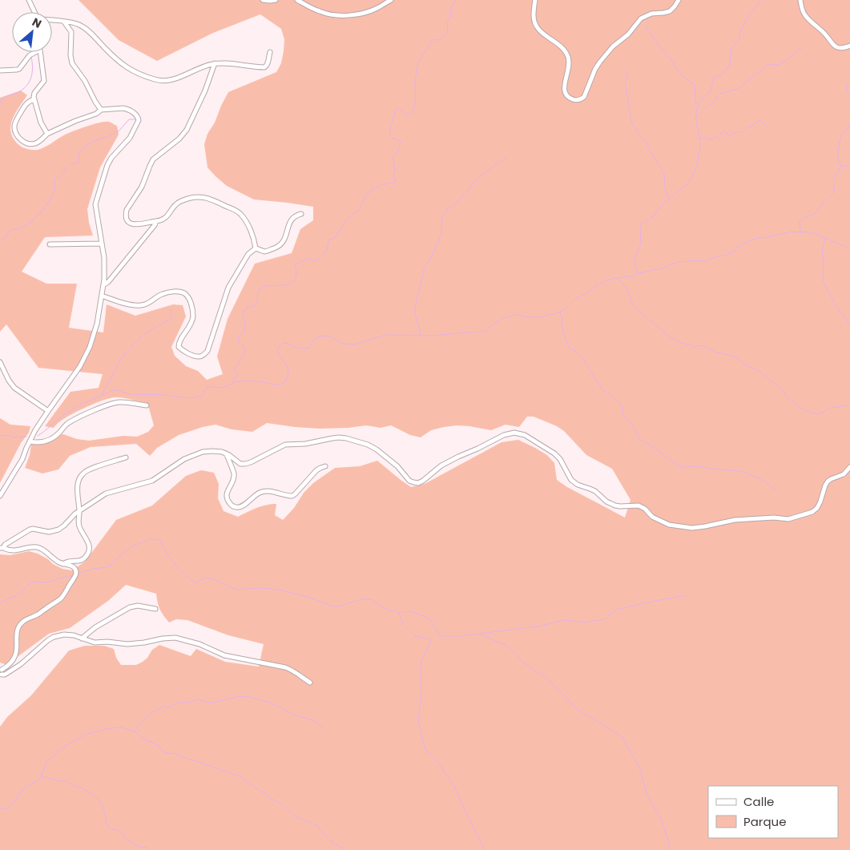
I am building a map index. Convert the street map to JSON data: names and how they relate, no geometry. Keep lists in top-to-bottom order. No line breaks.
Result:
{"legend":["Calle","Parque"],"north":"top right"}
